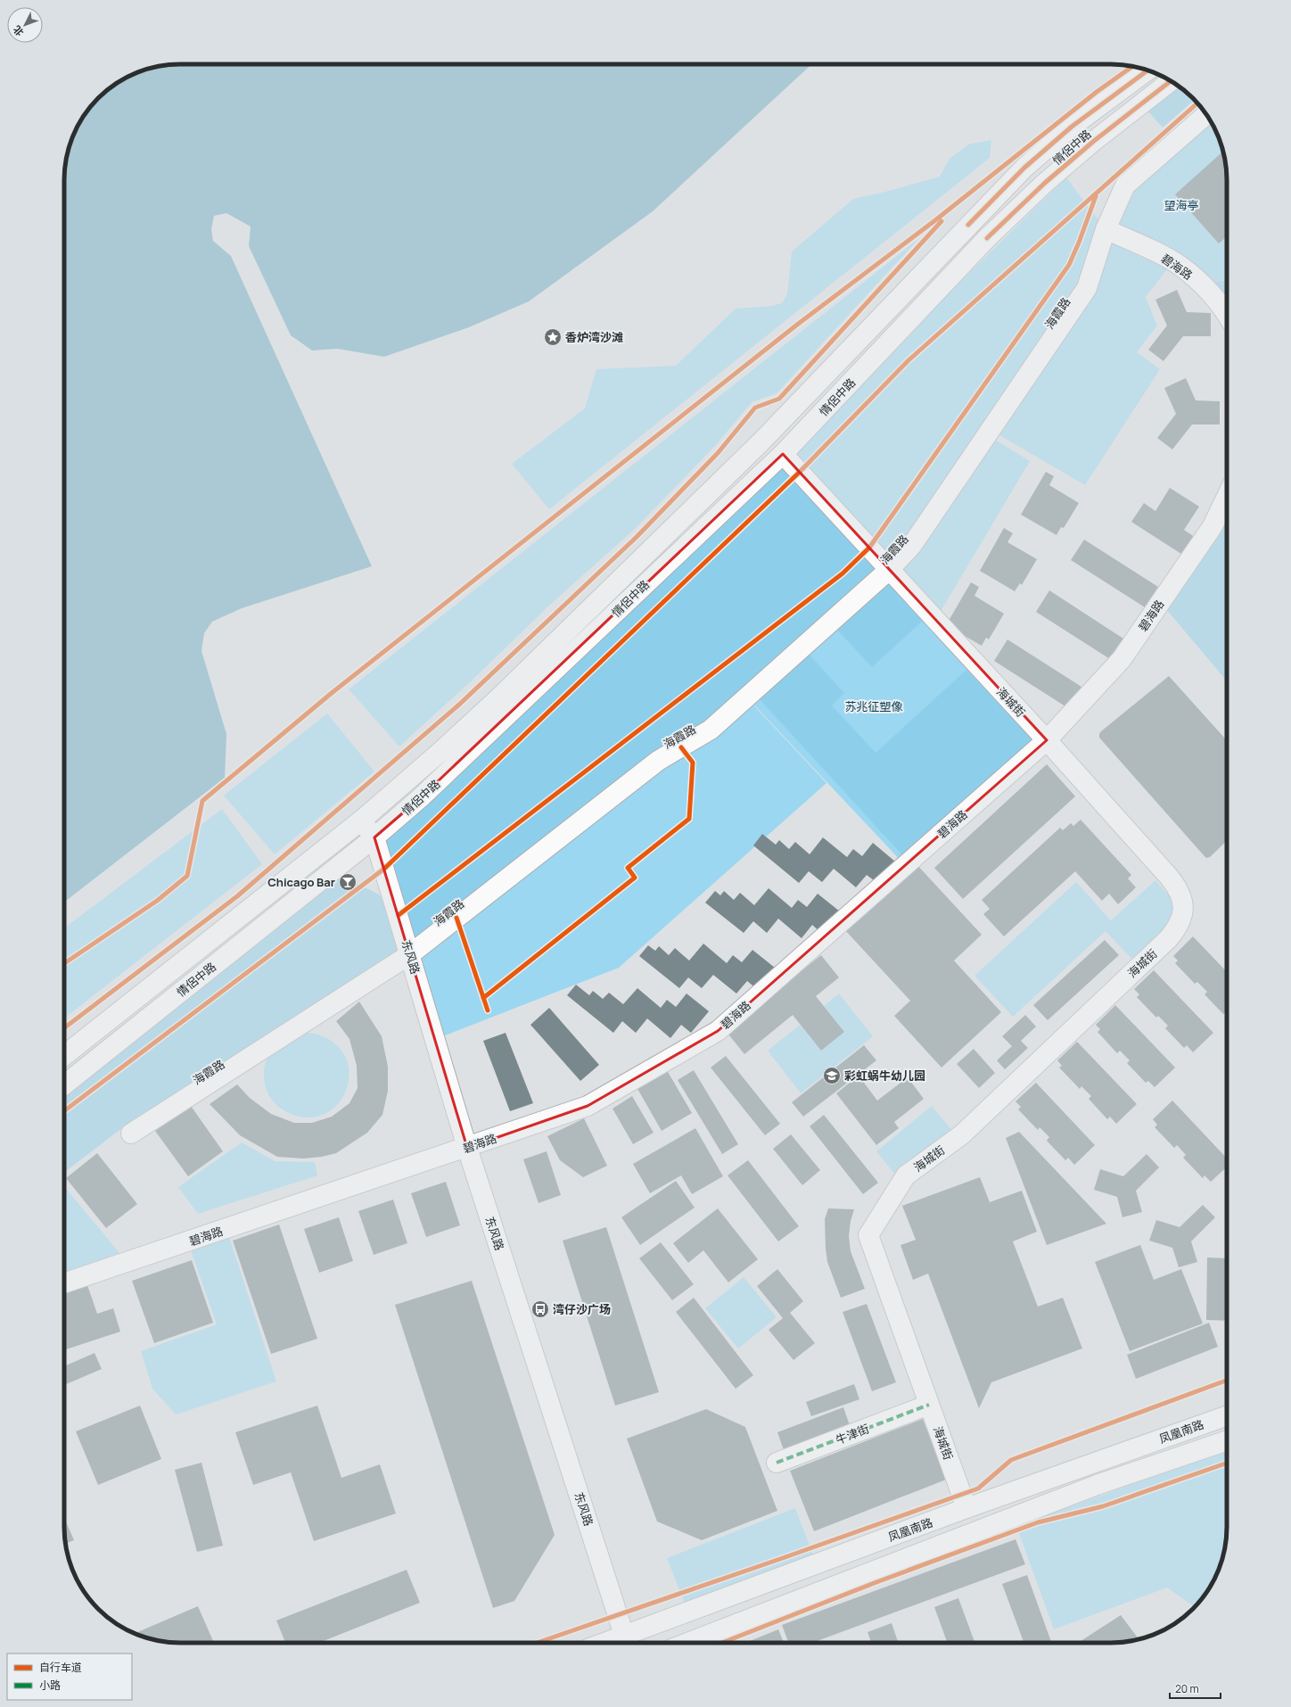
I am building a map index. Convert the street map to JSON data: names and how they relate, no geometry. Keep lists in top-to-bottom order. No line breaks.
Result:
{"streets":{"main road":["情侶中路","碧海路","海霞路","海城街","东风路","凤凰南路","牛津街"]},"crossings":[["情侶中路","海城街"],["情侶中路","东风路"],["碧海路","海霞路"],["碧海路","海城街"],["碧海路","东风路"],["海霞路","海城街"],["海霞路","东风路"],["海城街","凤凰南路"],["海城街","牛津街"],["东风路","凤凰南路"]],"parks":["望海亭","苏兆征塑像"],"places":{"place":["香炉湾沙滩"],"bar":["Chicago Bar"],"school or university":["彩虹蜗牛幼儿园"],"bus stop":["湾仔沙广场"]},"legend":["自行车道","小路"],"scale_bar":"20 m","north":"bottom left"}
